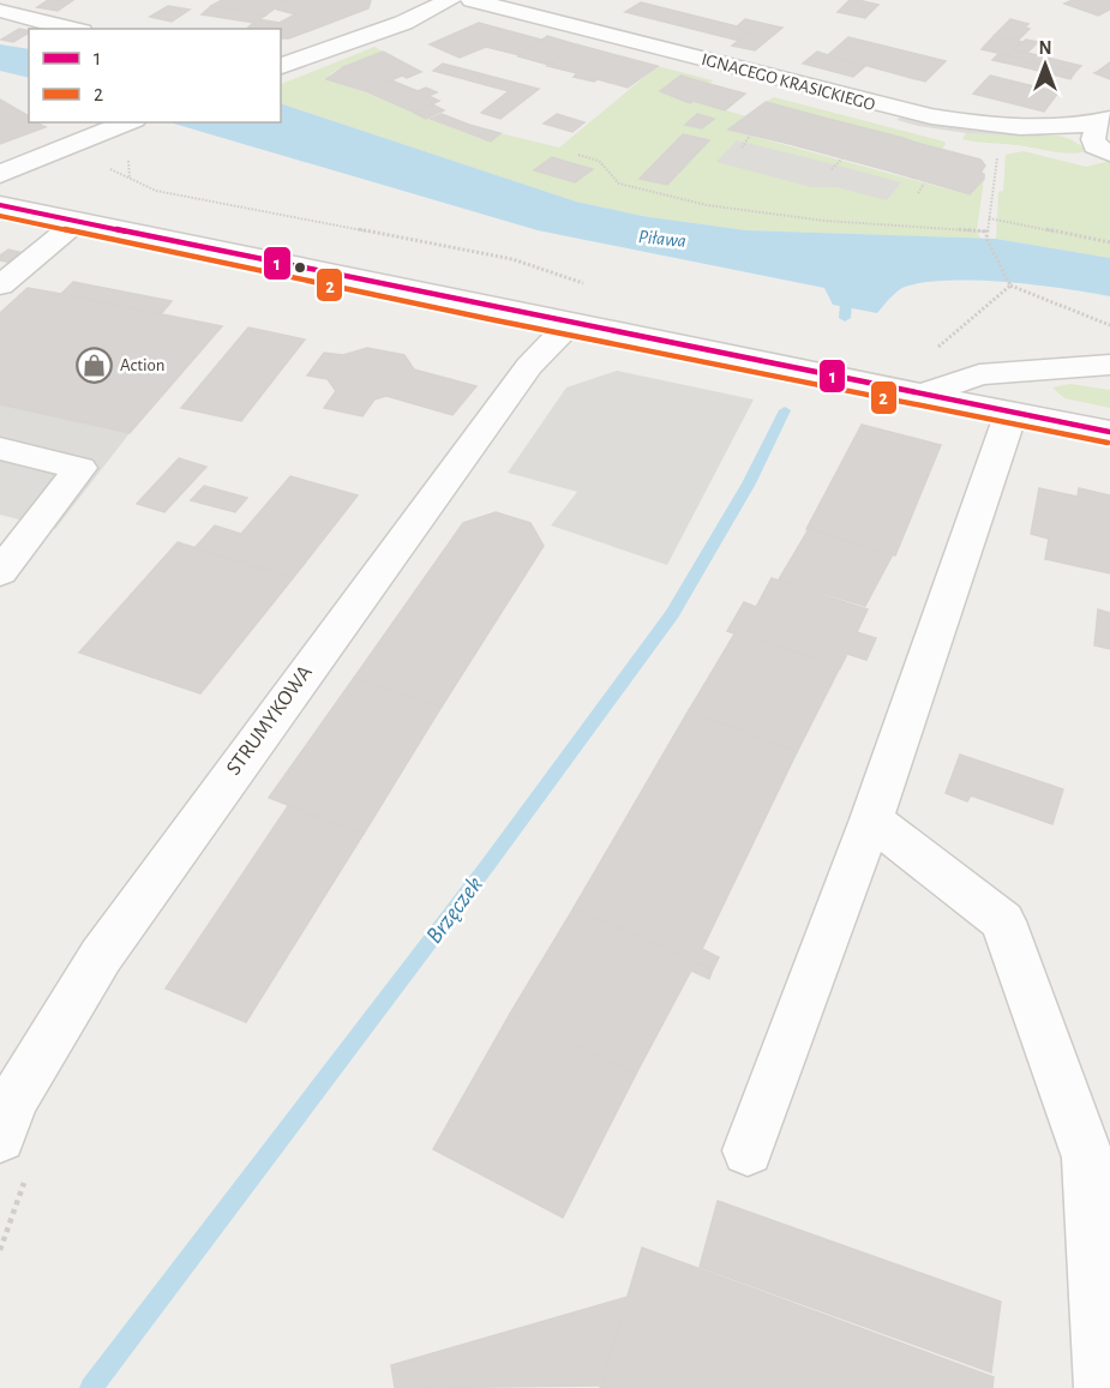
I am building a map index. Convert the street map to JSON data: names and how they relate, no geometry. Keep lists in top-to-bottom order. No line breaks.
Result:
{"streets":{"street":["IGNACEGO KRASICKIEGO","STRUMYKOWA"]},"water":["Piława","Brzęczek"],"places":{"shop":["Action"]},"lines":["transit line 1","transit line 2"],"legend":["1","2"],"north":"top"}
